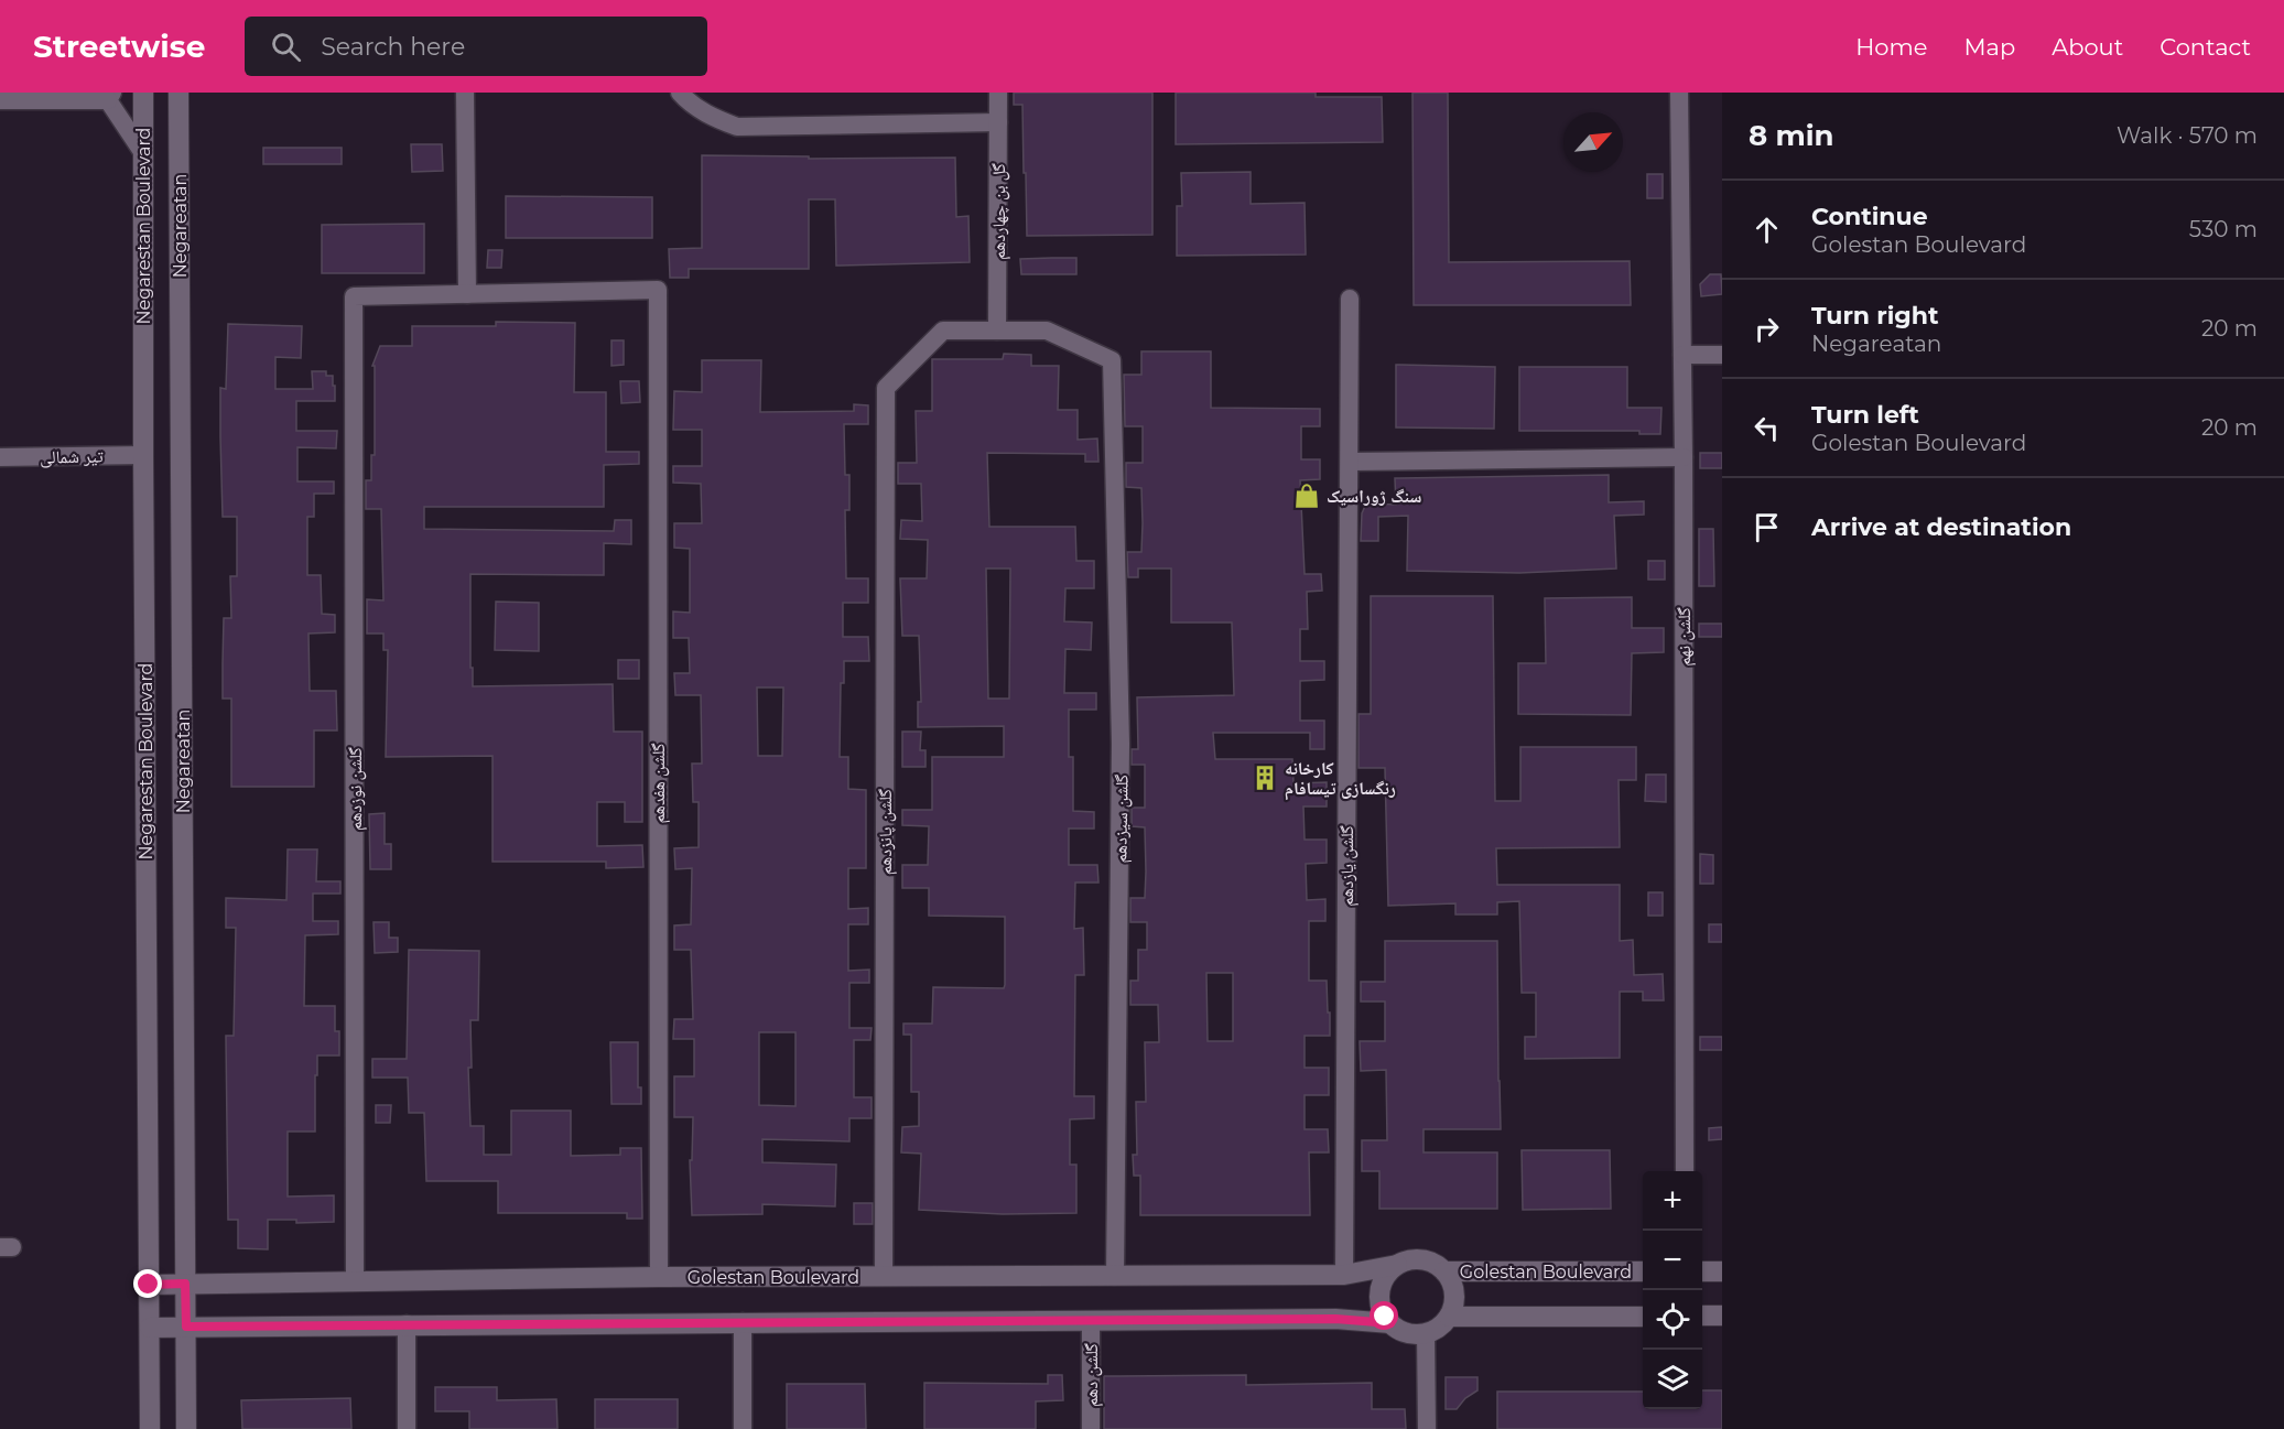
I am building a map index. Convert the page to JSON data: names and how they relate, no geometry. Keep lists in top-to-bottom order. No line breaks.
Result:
{"streets":{"street":["گل بن چهاردهم","Negarestan Boulevard","Negareatan","تیر شمالی","گلشن نهم","گلشن هفدهم","گلشن نوزدهم","گلشن سیزدهم","گلشن پانزدهم","گلشن یازدهم","Golestan Boulevard","گلشن دهم"]},"crossings":[["گل بن چهاردهم","گلشن سیزدهم"],["گل بن چهاردهم","گلشن پانزدهم"],["Negarestan Boulevard","تیر شمالی"],["Negarestan Boulevard","Golestan Boulevard"],["Negareatan","Golestan Boulevard"],["گلشن هفدهم","گلشن نوزدهم"],["گلشن هفدهم","Golestan Boulevard"],["گلشن نوزدهم","Golestan Boulevard"],["گلشن سیزدهم","گلشن پانزدهم"],["گلشن سیزدهم","Golestan Boulevard"],["گلشن پانزدهم","Golestan Boulevard"],["گلشن یازدهم","Golestan Boulevard"]],"places":{"shop":["سنگ ژوراسیک"],"building":["کارخانه رنگسازی تیسافام"]},"north":"top right","page":{"header":"Streetwise","search":"Search here","nav":["Home","Map","About","Contact"],"heading":["8 min","Walk · 570 m"],"list":[["Continue","Golestan Boulevard","530 m"],["Turn right","Negareatan","20 m"],["Turn left","Golestan Boulevard","20 m"],"Arrive at destination"],"map_buttons":["+","−"]}}
